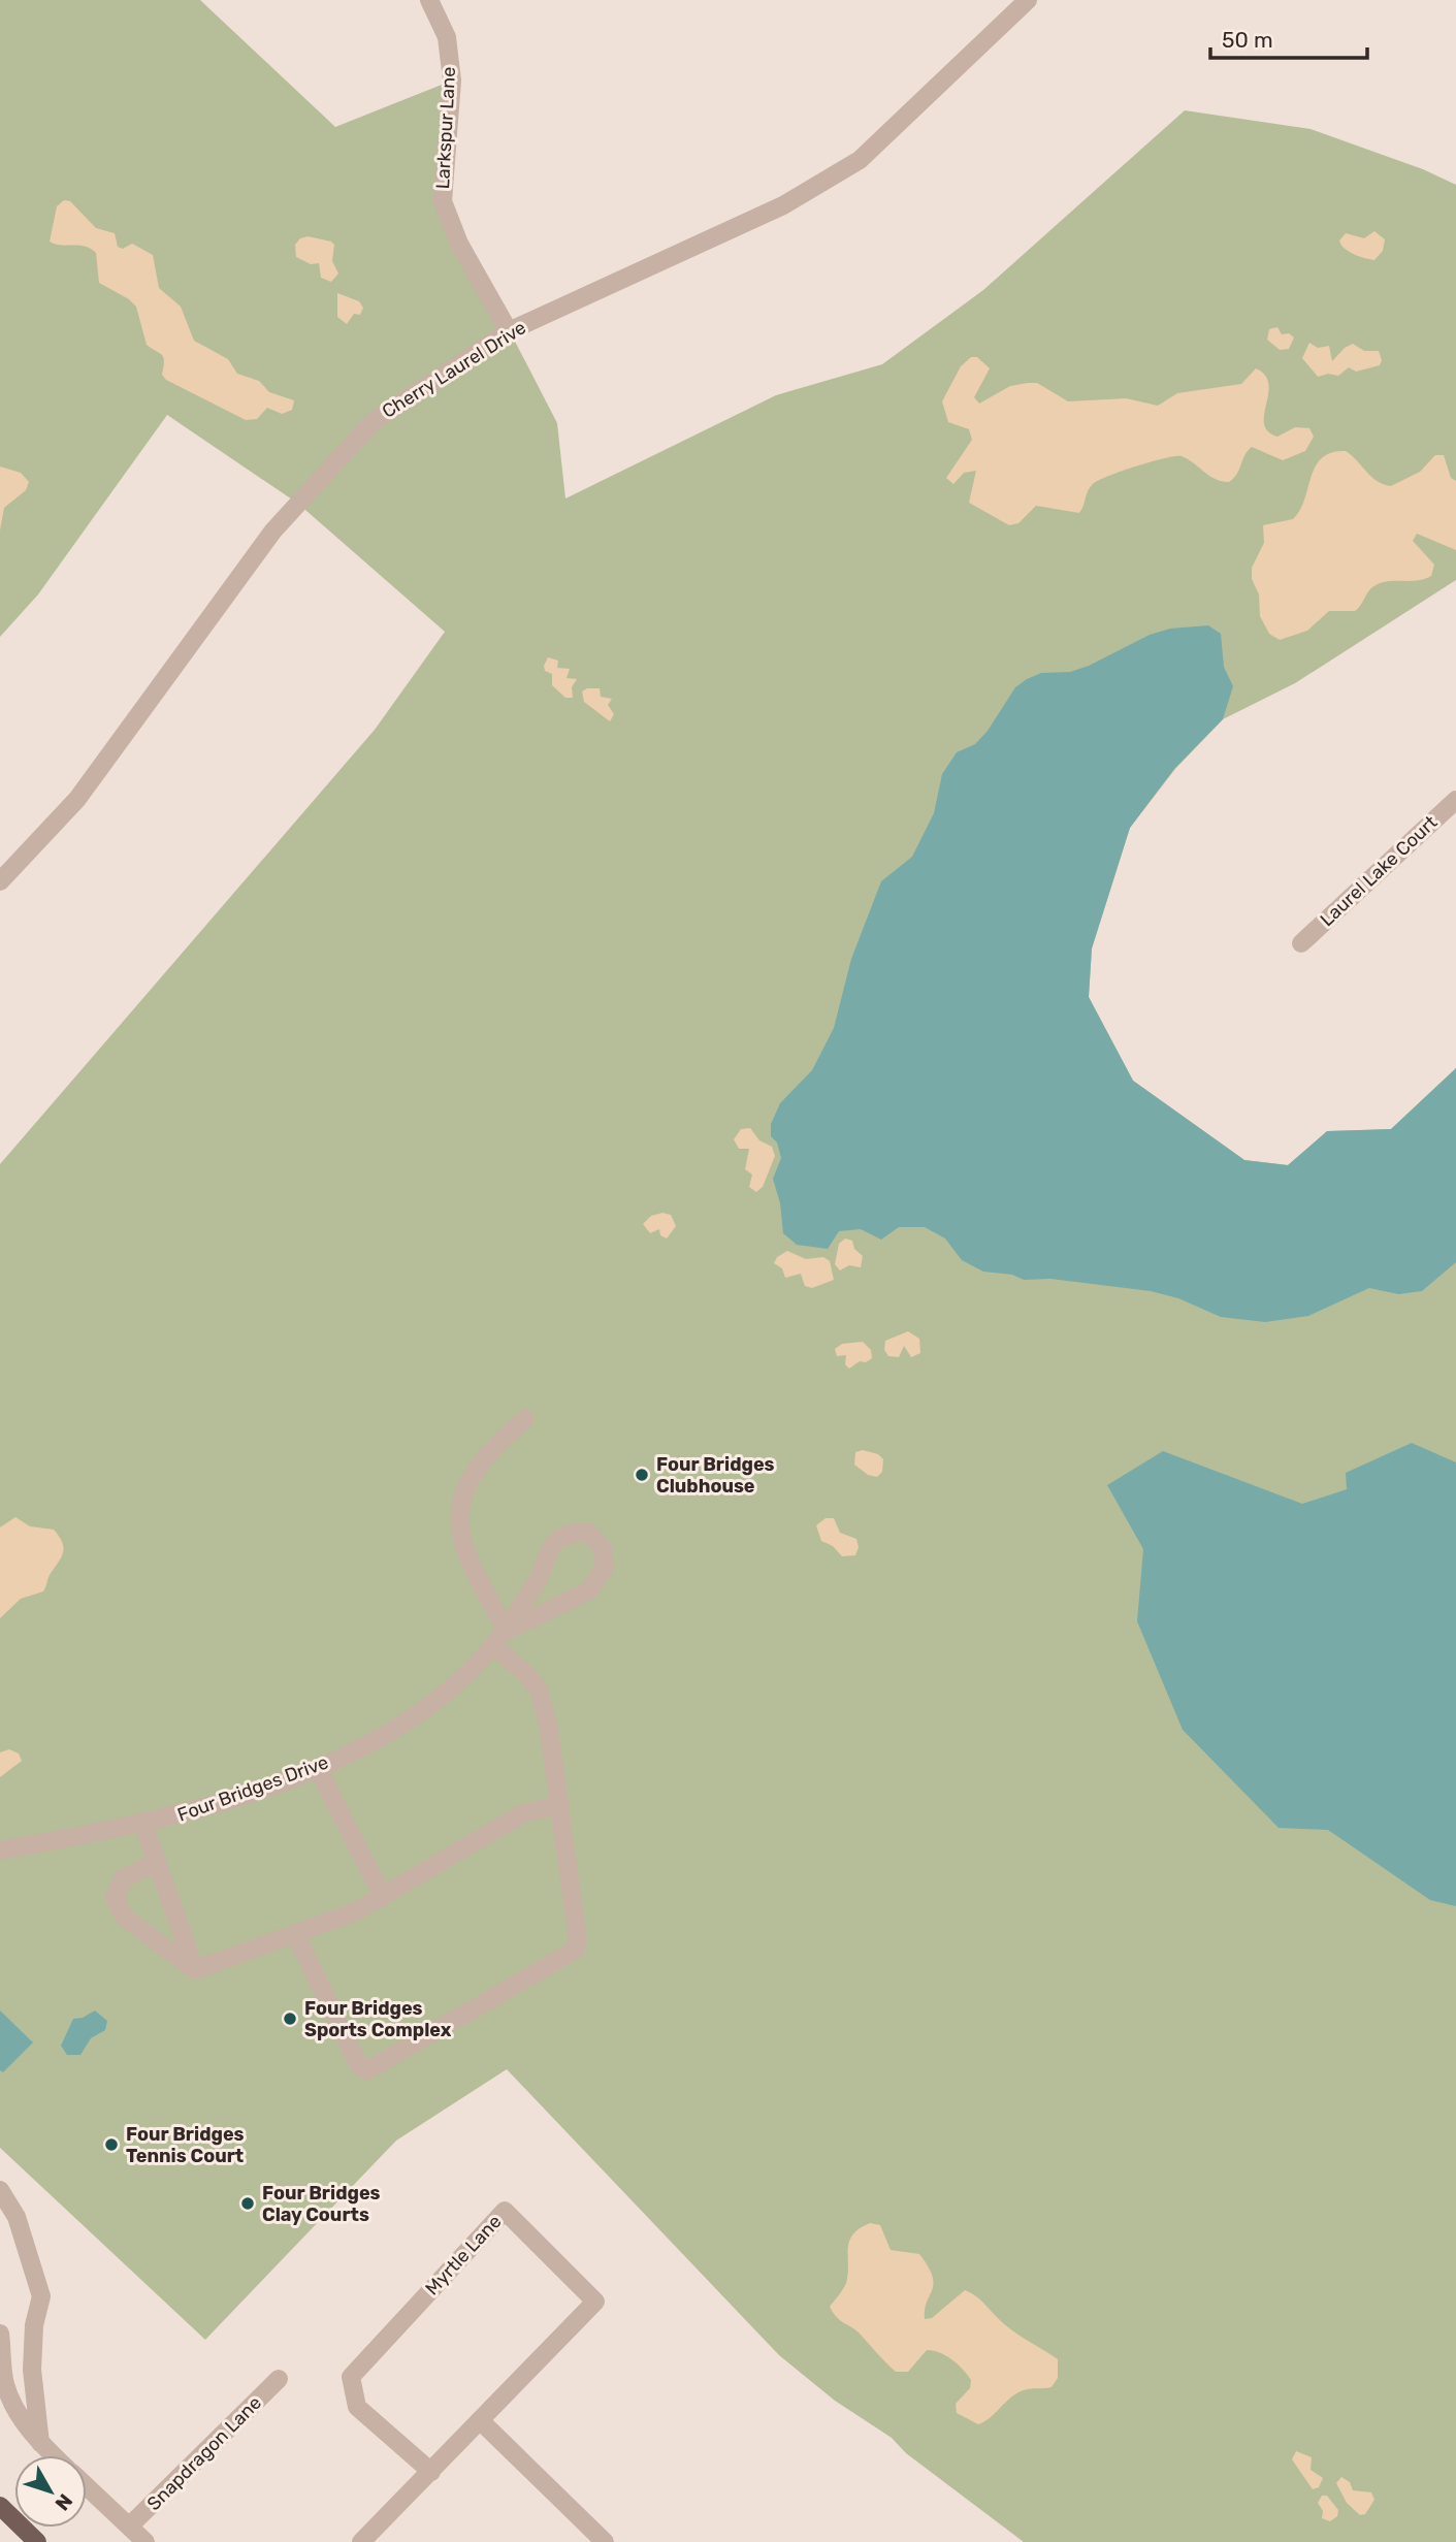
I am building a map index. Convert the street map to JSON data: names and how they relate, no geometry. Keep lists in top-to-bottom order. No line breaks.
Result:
{"streets":{"street":["Larkspur Lane","Cherry Laurel Drive","Laurel Lake Court","Four Bridges Drive","Myrtle Lane","Snapdragon Lane"]},"crossings":[["Larkspur Lane","Cherry Laurel Drive"]],"places":["Four Bridges Clubhouse","Four Bridges Sports Complex","Four Bridges Tennis Court","Four Bridges Clay Courts"],"scale_bar":"50 m","north":"bottom right"}
